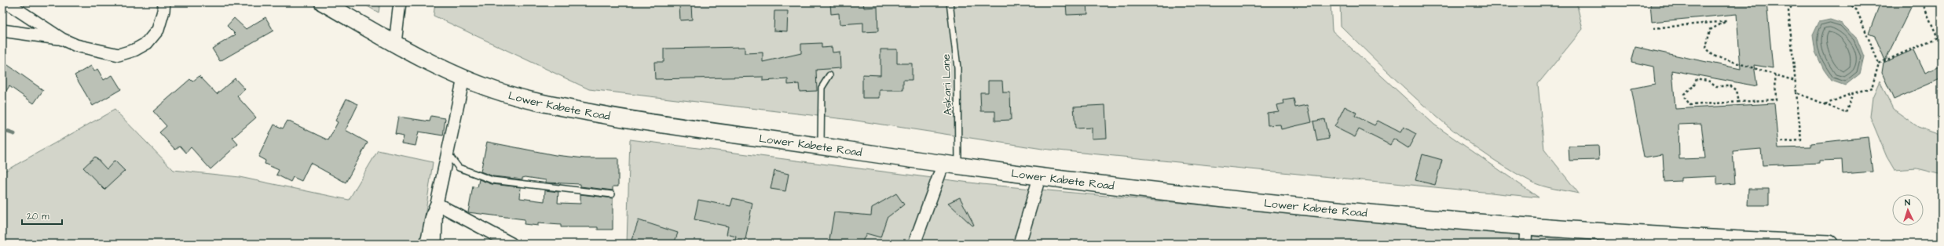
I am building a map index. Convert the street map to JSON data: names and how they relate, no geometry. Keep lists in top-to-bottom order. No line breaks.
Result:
{"streets":{"main road":["Lower Kabete Road"],"lane":["Askari Lane"]},"crossings":[["Askari Lane","Lower Kabete Road"]],"scale_bar":"20 m","north":"top"}
